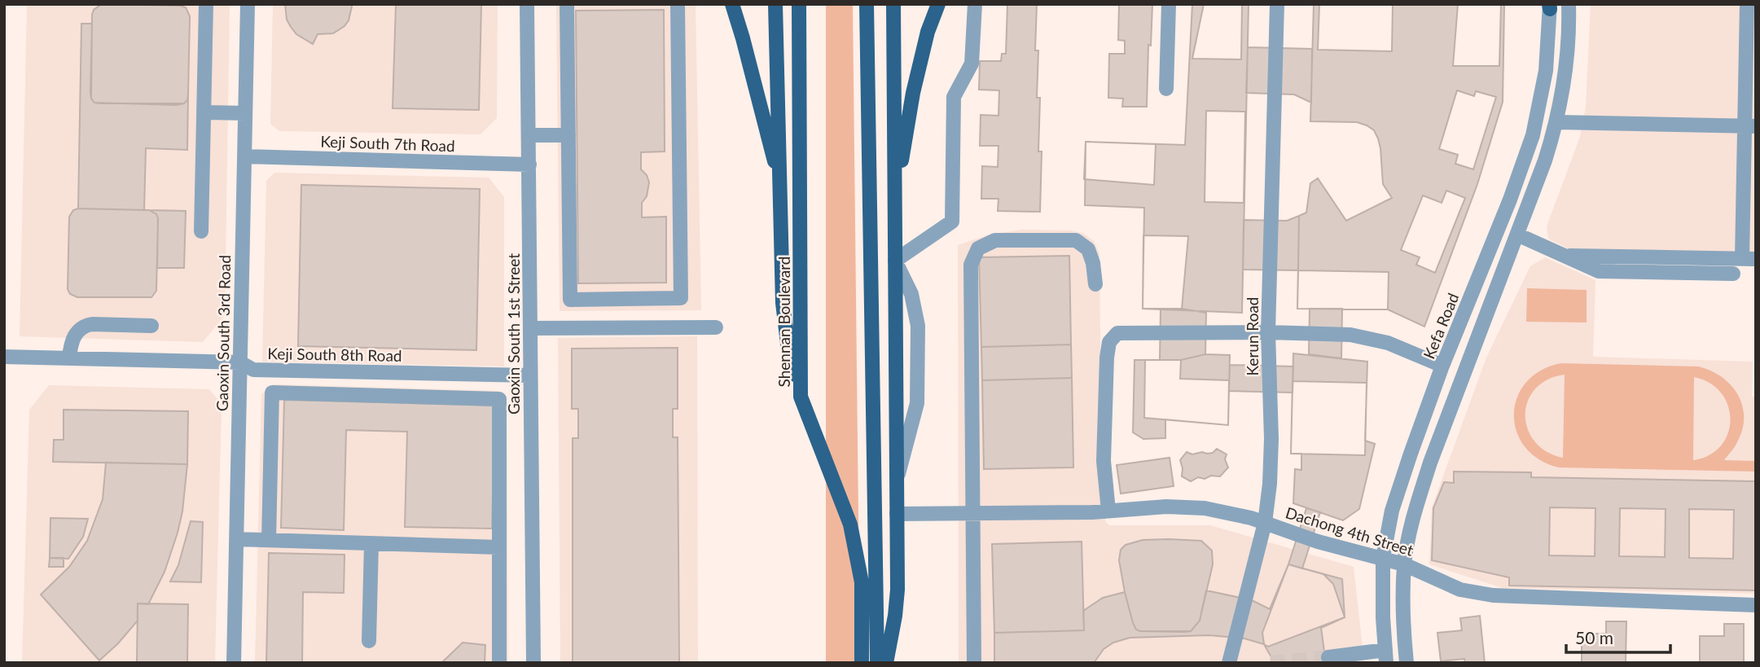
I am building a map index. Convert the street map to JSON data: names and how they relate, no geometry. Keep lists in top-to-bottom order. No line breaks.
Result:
{"streets":{"main road":["Shennan Boulevard"],"street":["Keji South 7th Road","Kefa Road","Gaoxin South 3rd Road","Gaoxin South 1st Street","Kerun Road","Keji South 8th Road","Dachong 4th Street"]},"crossings":[["Keji South 7th Road","Gaoxin South 3rd Road"],["Keji South 7th Road","Gaoxin South 1st Street"],["Kefa Road","Dachong 4th Street"],["Gaoxin South 3rd Road","Keji South 8th Road"],["Gaoxin South 1st Street","Keji South 8th Road"],["Kerun Road","Dachong 4th Street"]],"scale_bar":"50 m"}
